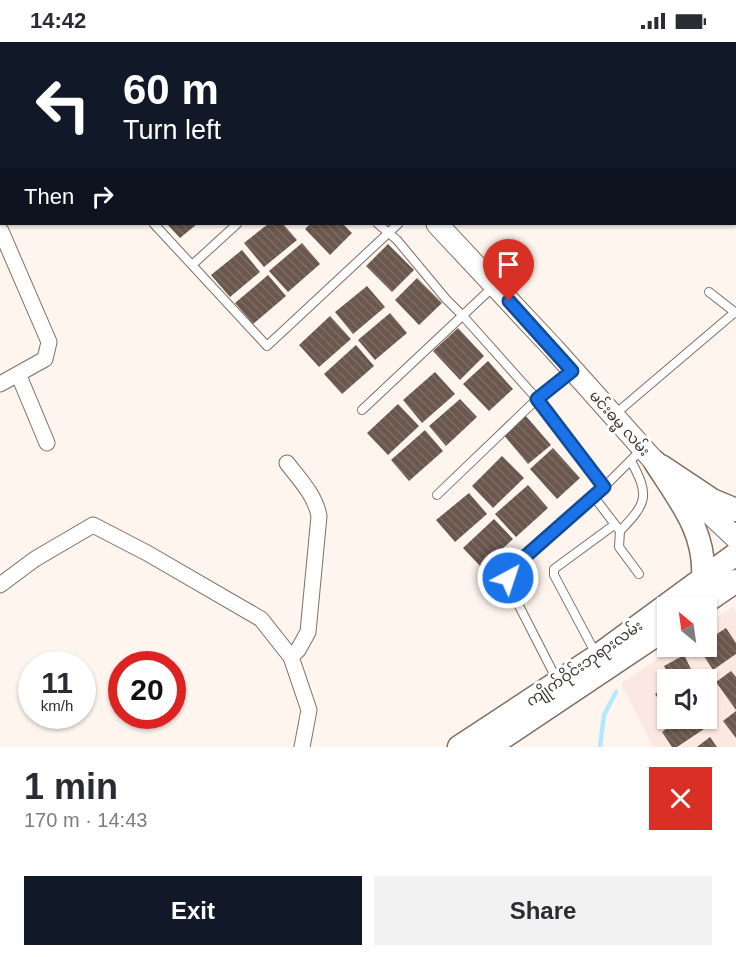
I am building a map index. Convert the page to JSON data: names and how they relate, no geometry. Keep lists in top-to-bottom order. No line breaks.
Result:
{"streets":{"main road":["မင်းဓမ္မ လမ်း","ကျိုက်ဝိုင်းဘုရားလမ်း"]},"north":"top left","page":{"status":"14:42","turn":["60 m","Turn left"],"then":"Then","speed":"11 km/h","limit":"20","heading":["1 min","170 m · 14:43"],"buttons":["Exit","Share"]}}
